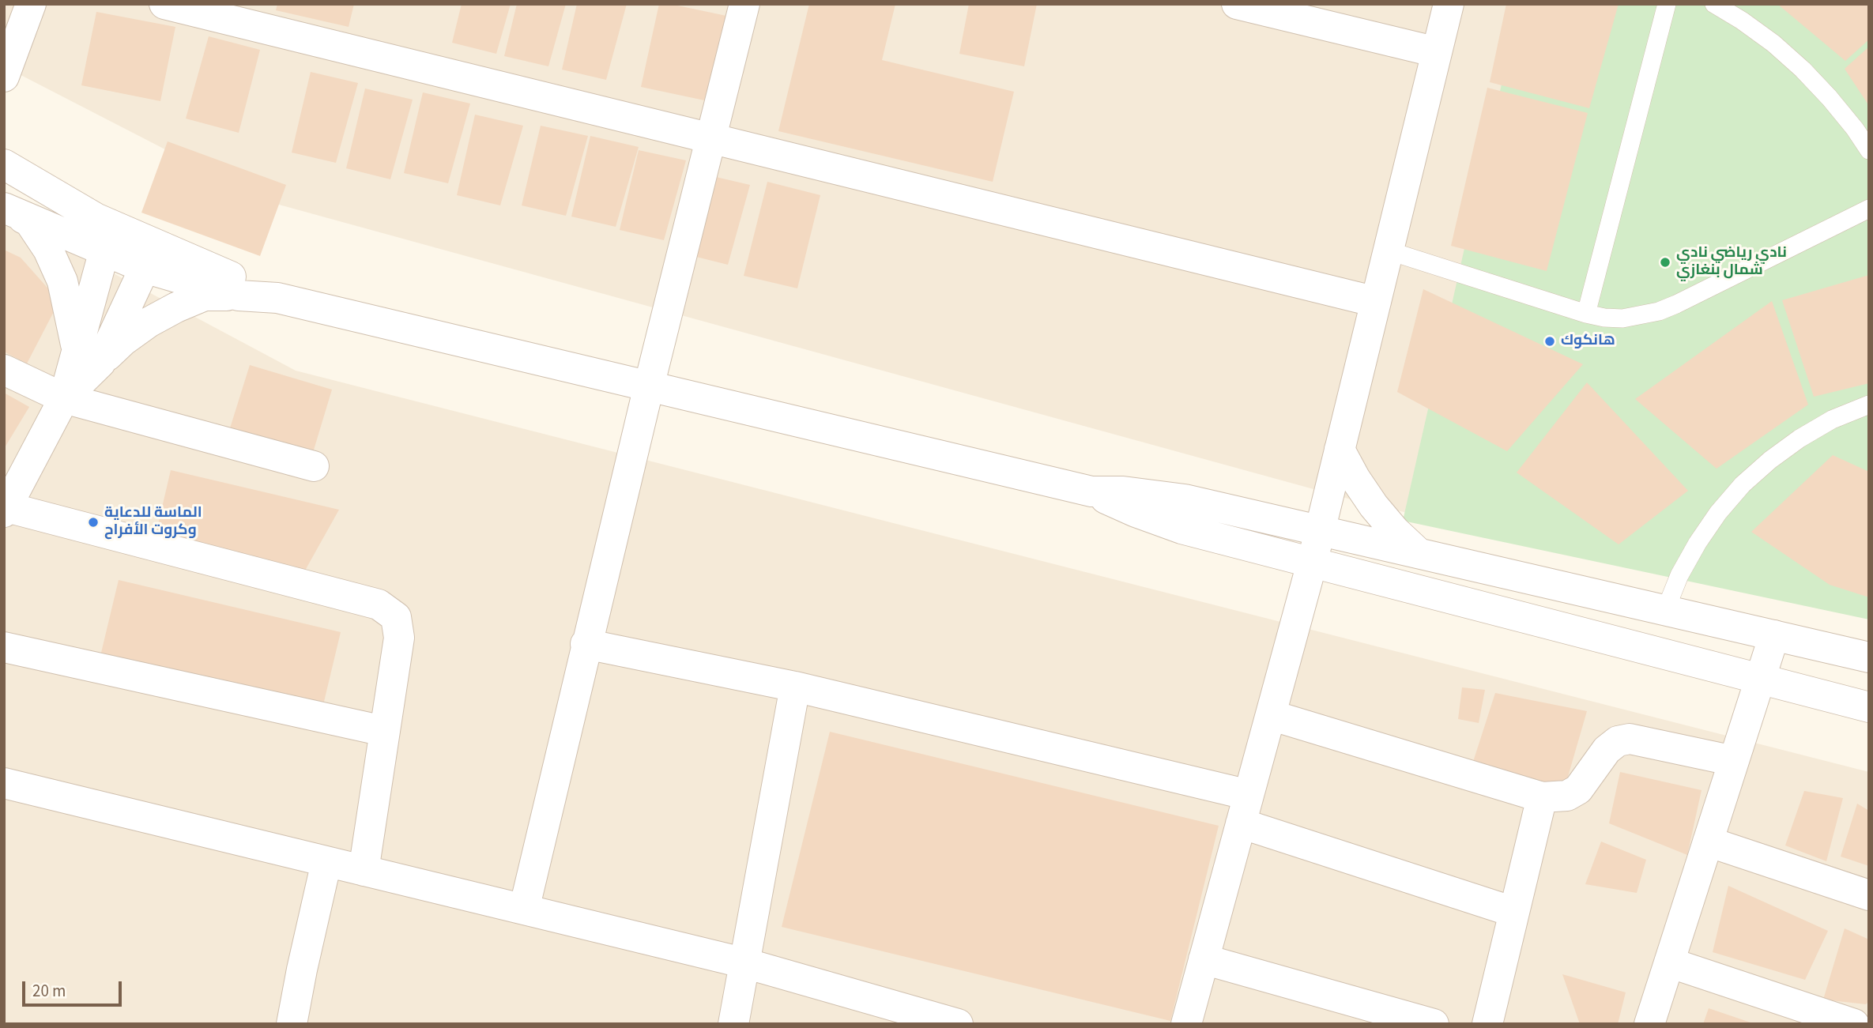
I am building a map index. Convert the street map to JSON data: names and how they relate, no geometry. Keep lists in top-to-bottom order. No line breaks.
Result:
{"places":["نادي رياضي نادي شمال بنغازي","هانكوك","الماسة للدعاية وكروت الأفراح"],"scale_bar":"20 m"}
